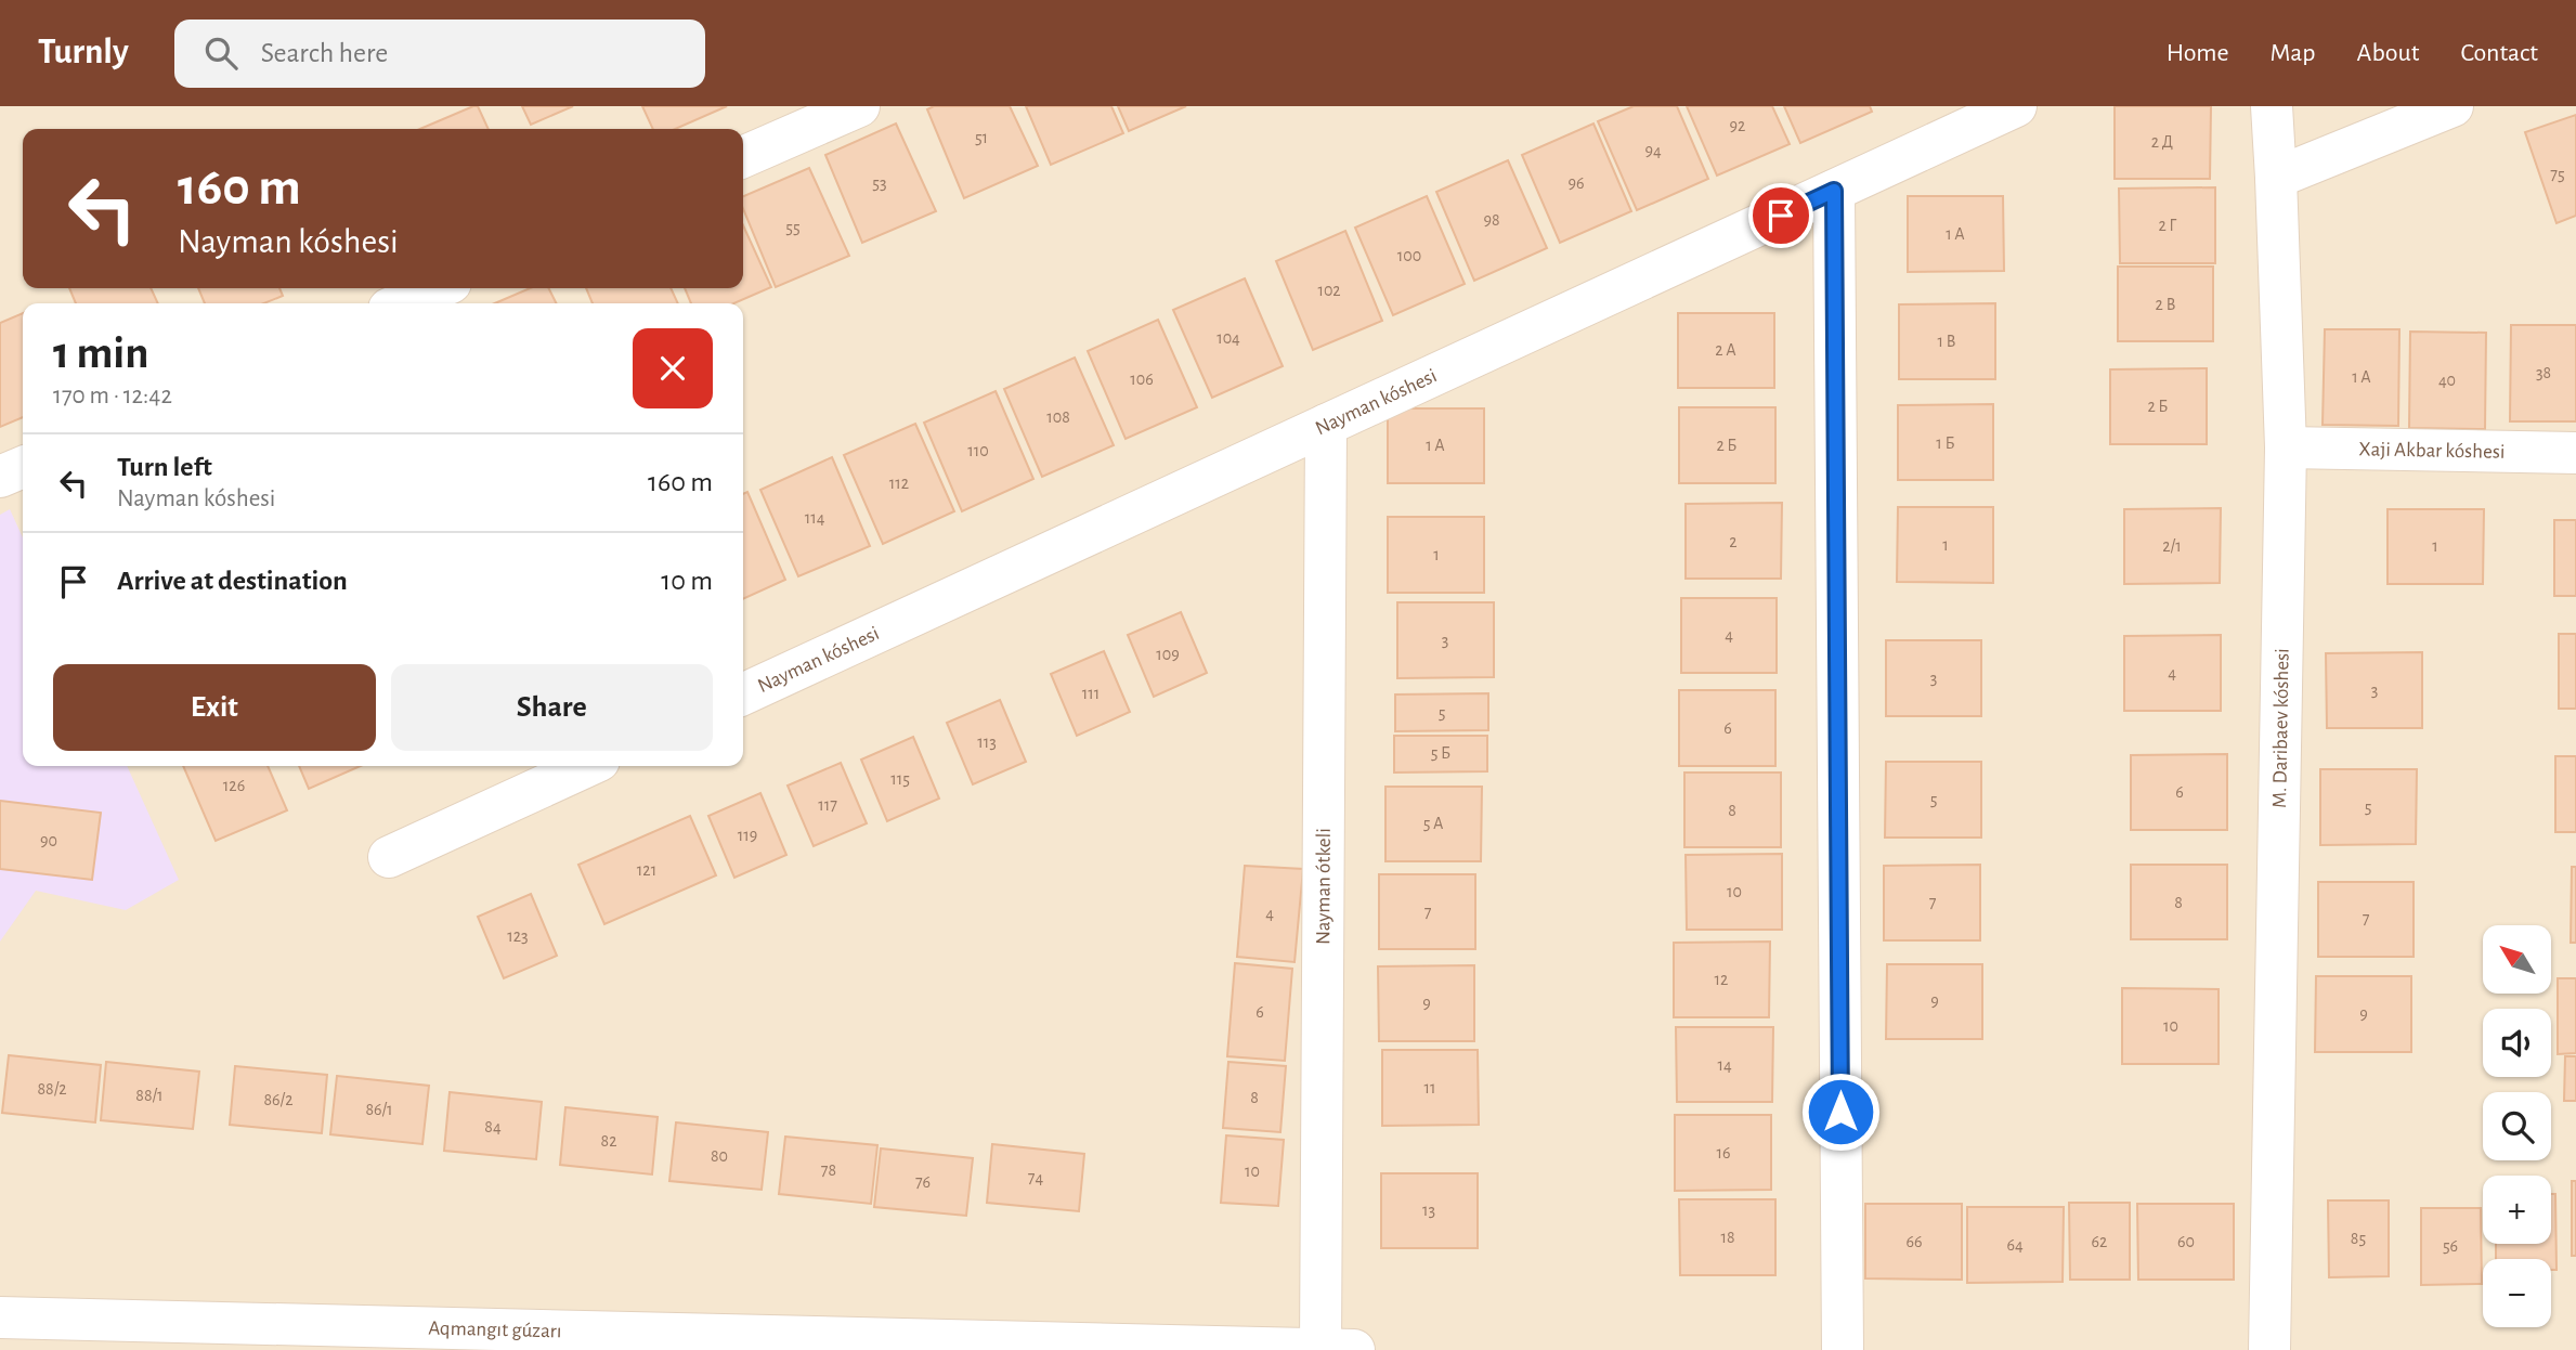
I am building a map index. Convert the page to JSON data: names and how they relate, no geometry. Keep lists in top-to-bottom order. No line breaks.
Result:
{"streets":{"street":["Nayman kóshesi","Xaji Akbar kóshesi","M. Daribaev kóshesi","Nayman ótkeli","Aqmangıt gúzarı"]},"crossings":[["Nayman kóshesi","Nayman ótkeli"],["Xaji Akbar kóshesi","M. Daribaev kóshesi"],["Nayman ótkeli","Aqmangıt gúzarı"]],"house_numbers":["92","51","2 Д","94","75","53","96","98","2 Г","55","1 А","100","102","2 В","104","1 В","2 А","38","1 А","106","40","2 Б","108","1 Б","1 А","2 Б","110","112","114","2","1","2/1","1","1","4","3","109","4","3","3","111","5","6","113","5 Б","115","126","6","5","117","5","8","5 А","119","90","121","10","7","8","7","4","7","123","12","9","9","6","9","10","14","11","88/2","88/1","8","86/2","86/1","84","82","16","80","78","10","74","76","13","18","85","66","62","60","64","56"],"north":"top left","page":{"header":"Turnly","search":"Search here","nav":["Home","Map","About","Contact"],"turn":["160 m","Nayman kóshesi"],"heading":["1 min","170 m · 12:42"],"list":[{"name":"Turn left","note":"Nayman kóshesi","value":"160 m"},{"name":"Arrive at destination","value":"10 m"}],"buttons":["Exit","Share"],"map_buttons":["+","−"]}}
